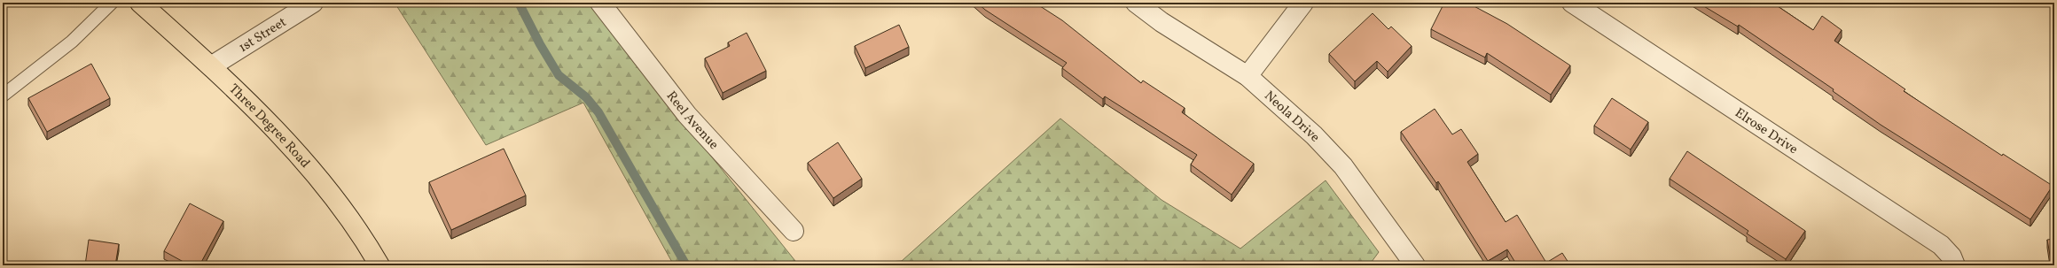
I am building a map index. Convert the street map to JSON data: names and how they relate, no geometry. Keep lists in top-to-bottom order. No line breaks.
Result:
{"streets":{"main road":["Three Degree Road"],"street":["1st Street","Neola Drive","Reel Avenue","Elrose Drive"]},"crossings":[["1st Street","Three Degree Road"]]}
